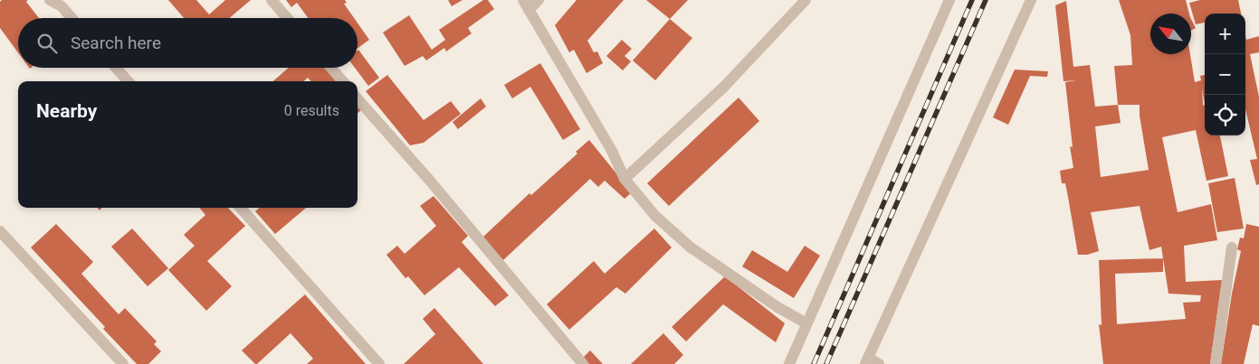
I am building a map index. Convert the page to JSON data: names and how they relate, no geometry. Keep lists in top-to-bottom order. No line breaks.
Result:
{"north":"top left","page":{"map_buttons":["+","−"],"search":"Search here","heading":["Nearby","0 results"]}}
